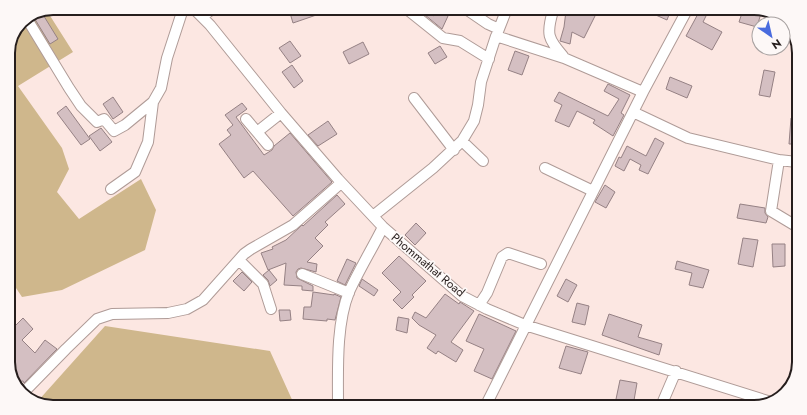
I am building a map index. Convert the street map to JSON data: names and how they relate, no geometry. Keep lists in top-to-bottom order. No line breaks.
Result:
{"streets":{"street":["Phommathat Road"]},"north":"bottom right"}
